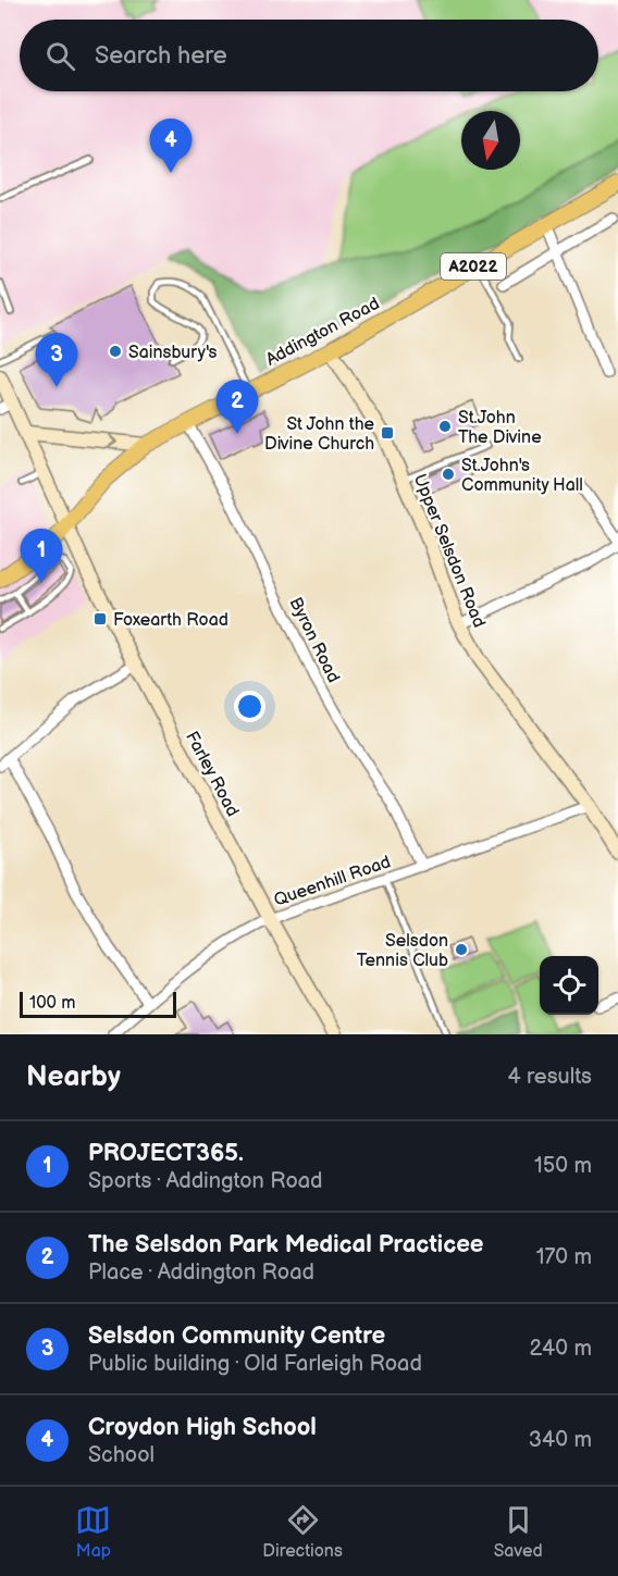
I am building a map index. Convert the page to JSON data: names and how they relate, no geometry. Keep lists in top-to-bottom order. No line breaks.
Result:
{"streets":{"main road":["A2022","Addington Road"],"street":["Upper Selsdon Road","Byron Road","Farley Road","Queenhill Road"]},"crossings":[["Addington Road","Upper Selsdon Road"],["Addington Road","Byron Road"],["Addington Road","Farley Road"],["Upper Selsdon Road","Queenhill Road"],["Byron Road","Queenhill Road"],["Farley Road","Queenhill Road"]],"places":{"other":["Sainsbury's","St.John The Divine","St.John's Community Hall","Selsdon Tennis Club"],"transit":["St John the Divine Church","Foxearth Road"]},"scale_bar":"100 m","north":"bottom","page":{"search":"Search here","pins":["4","3","2","1"],"scale":"100 m","heading":["Nearby","4 results"],"list":[{"mark":"1","name":"PROJECT365.","note":"Sports · Addington Road","value":"150 m"},{"mark":"2","name":"The Selsdon Park Medical Practicee","note":"Place · Addington Road","value":"170 m"},{"mark":"3","name":"Selsdon Community Centre","note":"Public building · Old Farleigh Road","value":"240 m"},{"mark":"4","name":"Croydon High School","note":"School","value":"340 m"}],"nav":["Map","Directions","Saved"]}}
